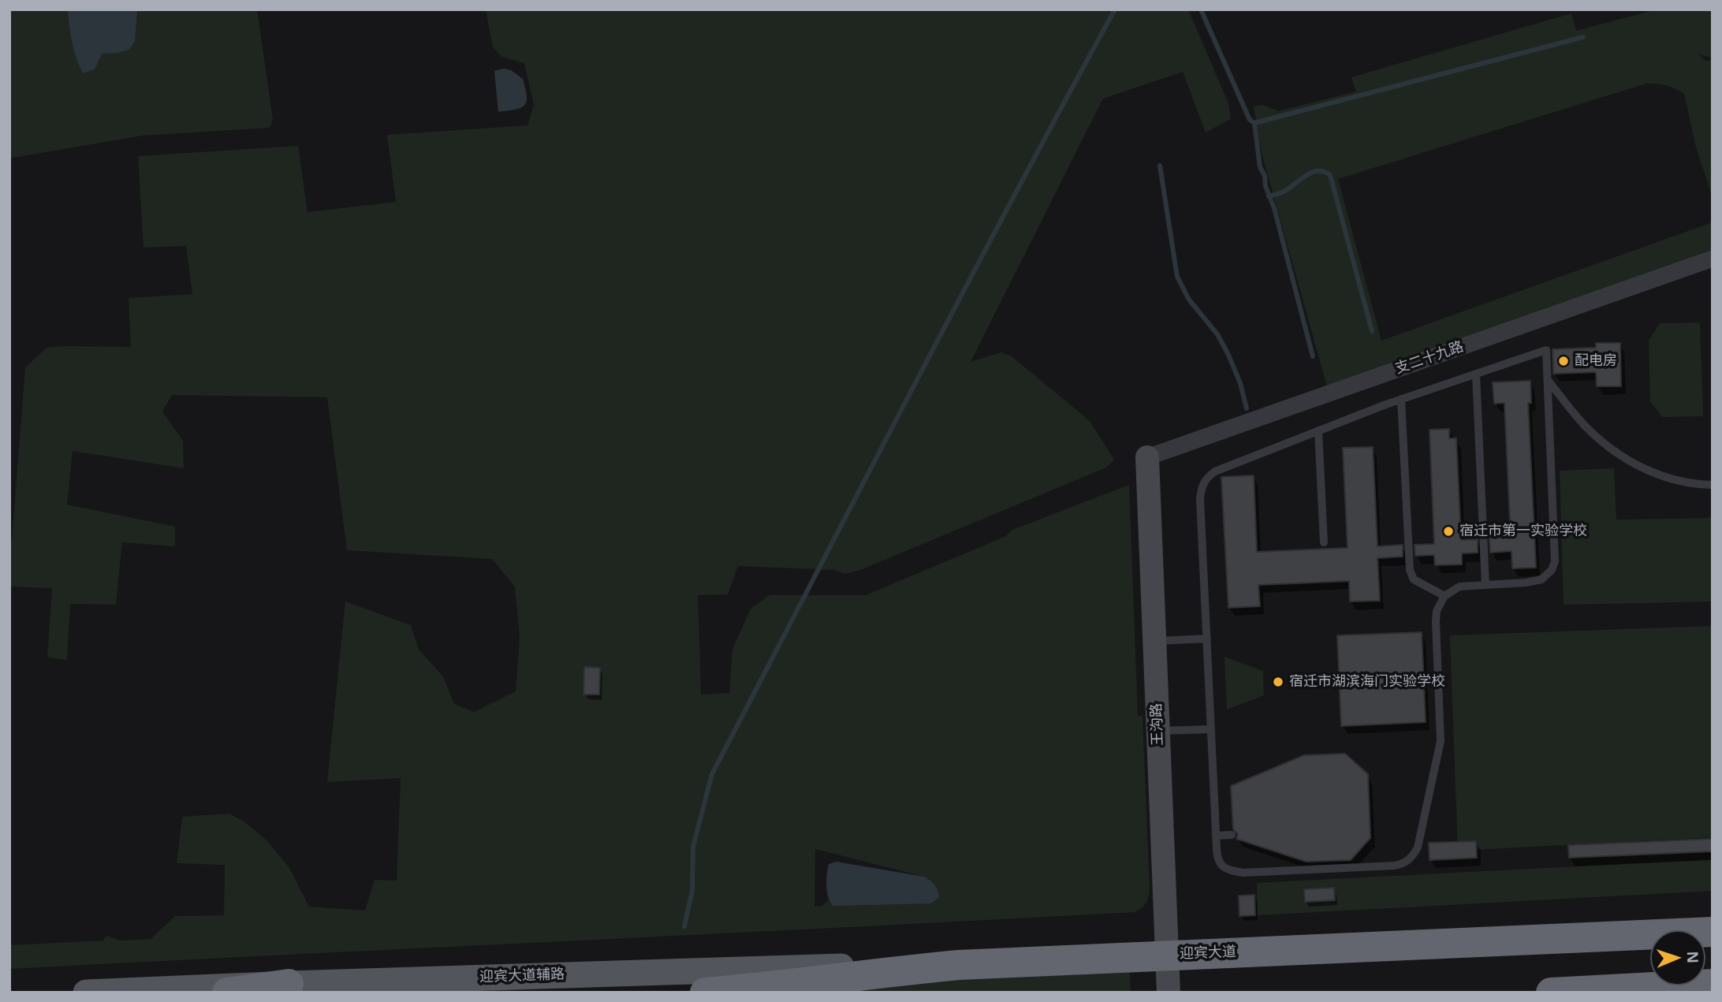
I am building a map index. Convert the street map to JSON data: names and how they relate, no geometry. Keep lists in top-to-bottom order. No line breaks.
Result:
{"streets":{"highway":["迎宾大道"],"main road":["迎宾大道辅路"],"street":["支二十九路","王沟路"]},"crossings":[["支二十九路","王沟路"],["王沟路","迎宾大道"],["迎宾大道","迎宾大道辅路"]],"places":["配电房","宿迁市第一实验学校","宿迁市湖滨海门实验学校"],"north":"right"}
